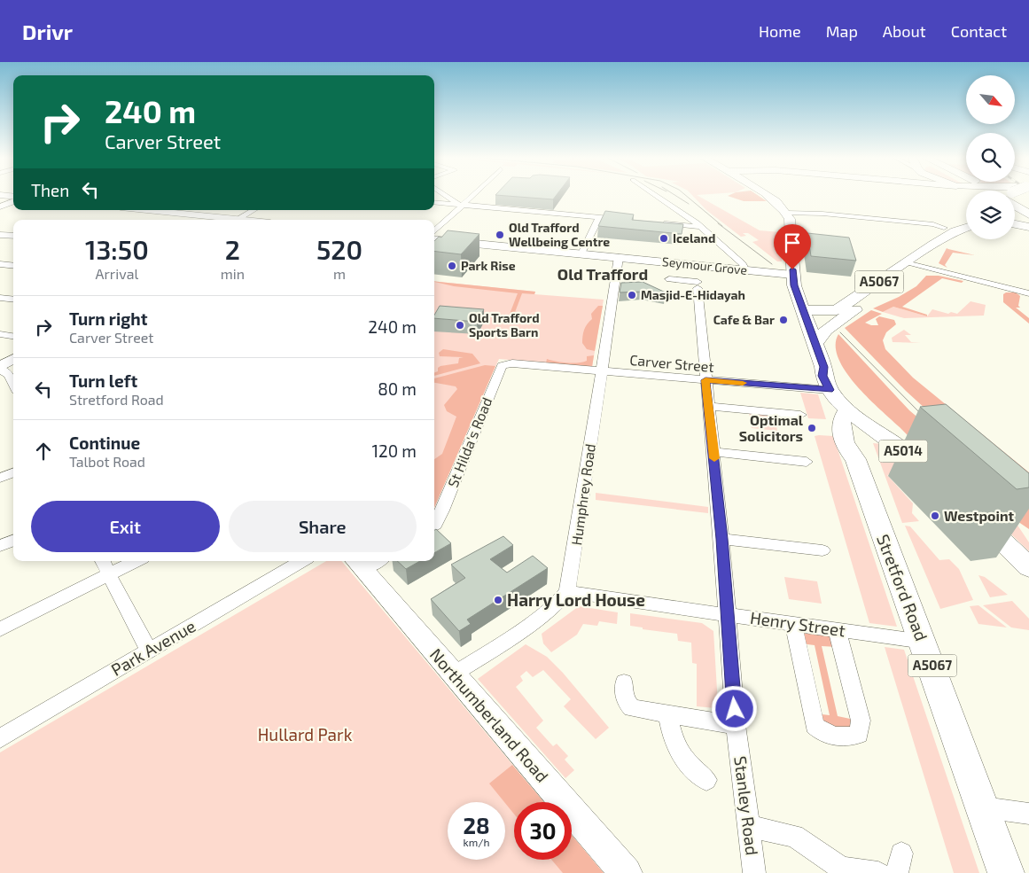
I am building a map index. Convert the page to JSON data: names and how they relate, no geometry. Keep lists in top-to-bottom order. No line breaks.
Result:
{"streets":{"main road":["Seymour Grove","A5067","A5014","Stretford Road","Northumberland Road"],"street":["Carver Street","St Hilda's Road","Humphrey Road","Henry Street","Park Avenue","Stanley Road"]},"crossings":[["Seymour Grove","A5014"],["Seymour Grove","Humphrey Road"],["Seymour Grove","Stanley Road"],["A5067","A5014"],["Carver Street","St Hilda's Road"],["Carver Street","A5014"],["Carver Street","Humphrey Road"],["Carver Street","Stanley Road"],["A5014","Stretford Road"],["Humphrey Road","Henry Street"],["Stretford Road","Henry Street"],["Henry Street","Stanley Road"]],"districts":["Old Trafford"],"parks":["Hullard Park"],"places":["Old Trafford Wellbeing Centre","Iceland","Park Rise","Masjid-E-Hidayah","Cafe & Bar","Old Trafford Sports Barn","Optimal Solicitors","Westpoint","Harry Lord House"],"north":"bottom right","page":{"header":"Drivr","nav":["Home","Map","About","Contact"],"turn":["240 m","Carver Street"],"then":"Then","eta":["13:50","Arrival","2","min","520","m"],"list":[{"name":"Turn right","note":"Carver Street","value":"240 m"},{"name":"Turn left","note":"Stretford Road","value":"80 m"},{"name":"Continue","note":"Talbot Road","value":"120 m"}],"buttons":["Exit","Share"],"speed":"28 km/h","limit":"30"}}
